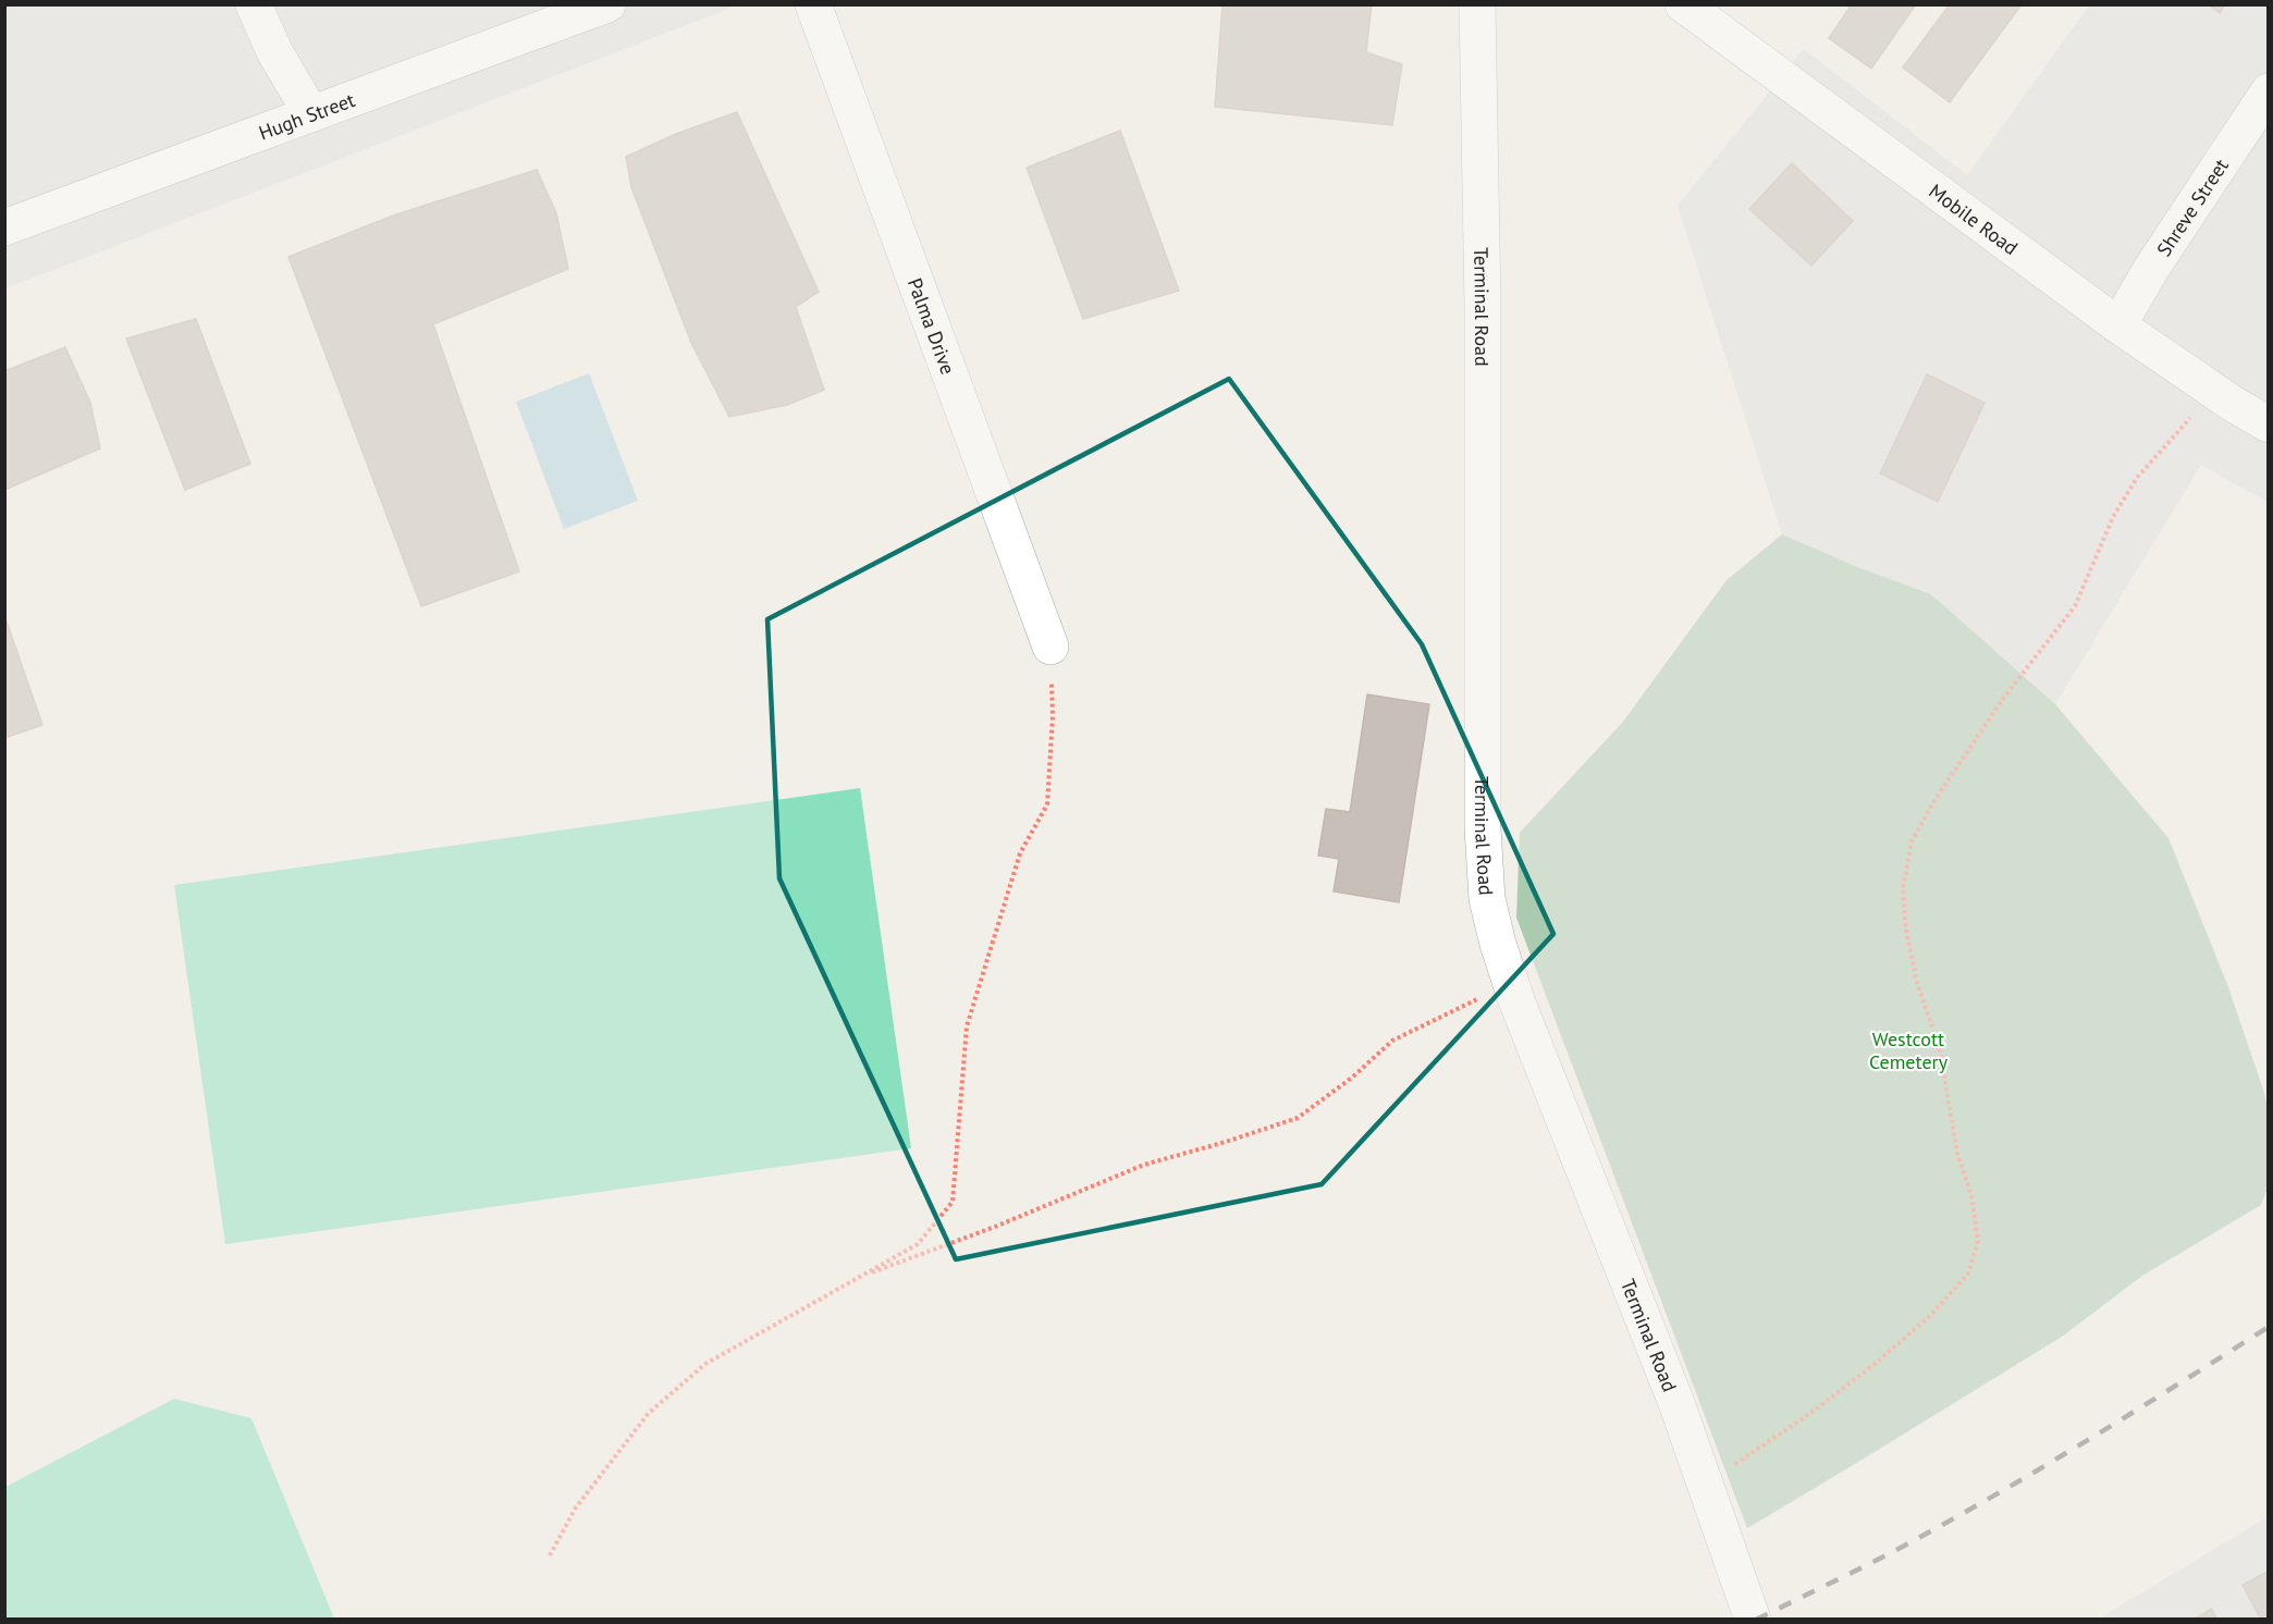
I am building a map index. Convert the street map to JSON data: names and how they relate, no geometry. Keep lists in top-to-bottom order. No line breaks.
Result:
{"streets":{"street":["Hugh Street","Shreve Street","Mobile Road","Terminal Road","Palma Drive"]},"crossings":[["Shreve Street","Mobile Road"]],"parks":["Westcott Cemetery"]}
